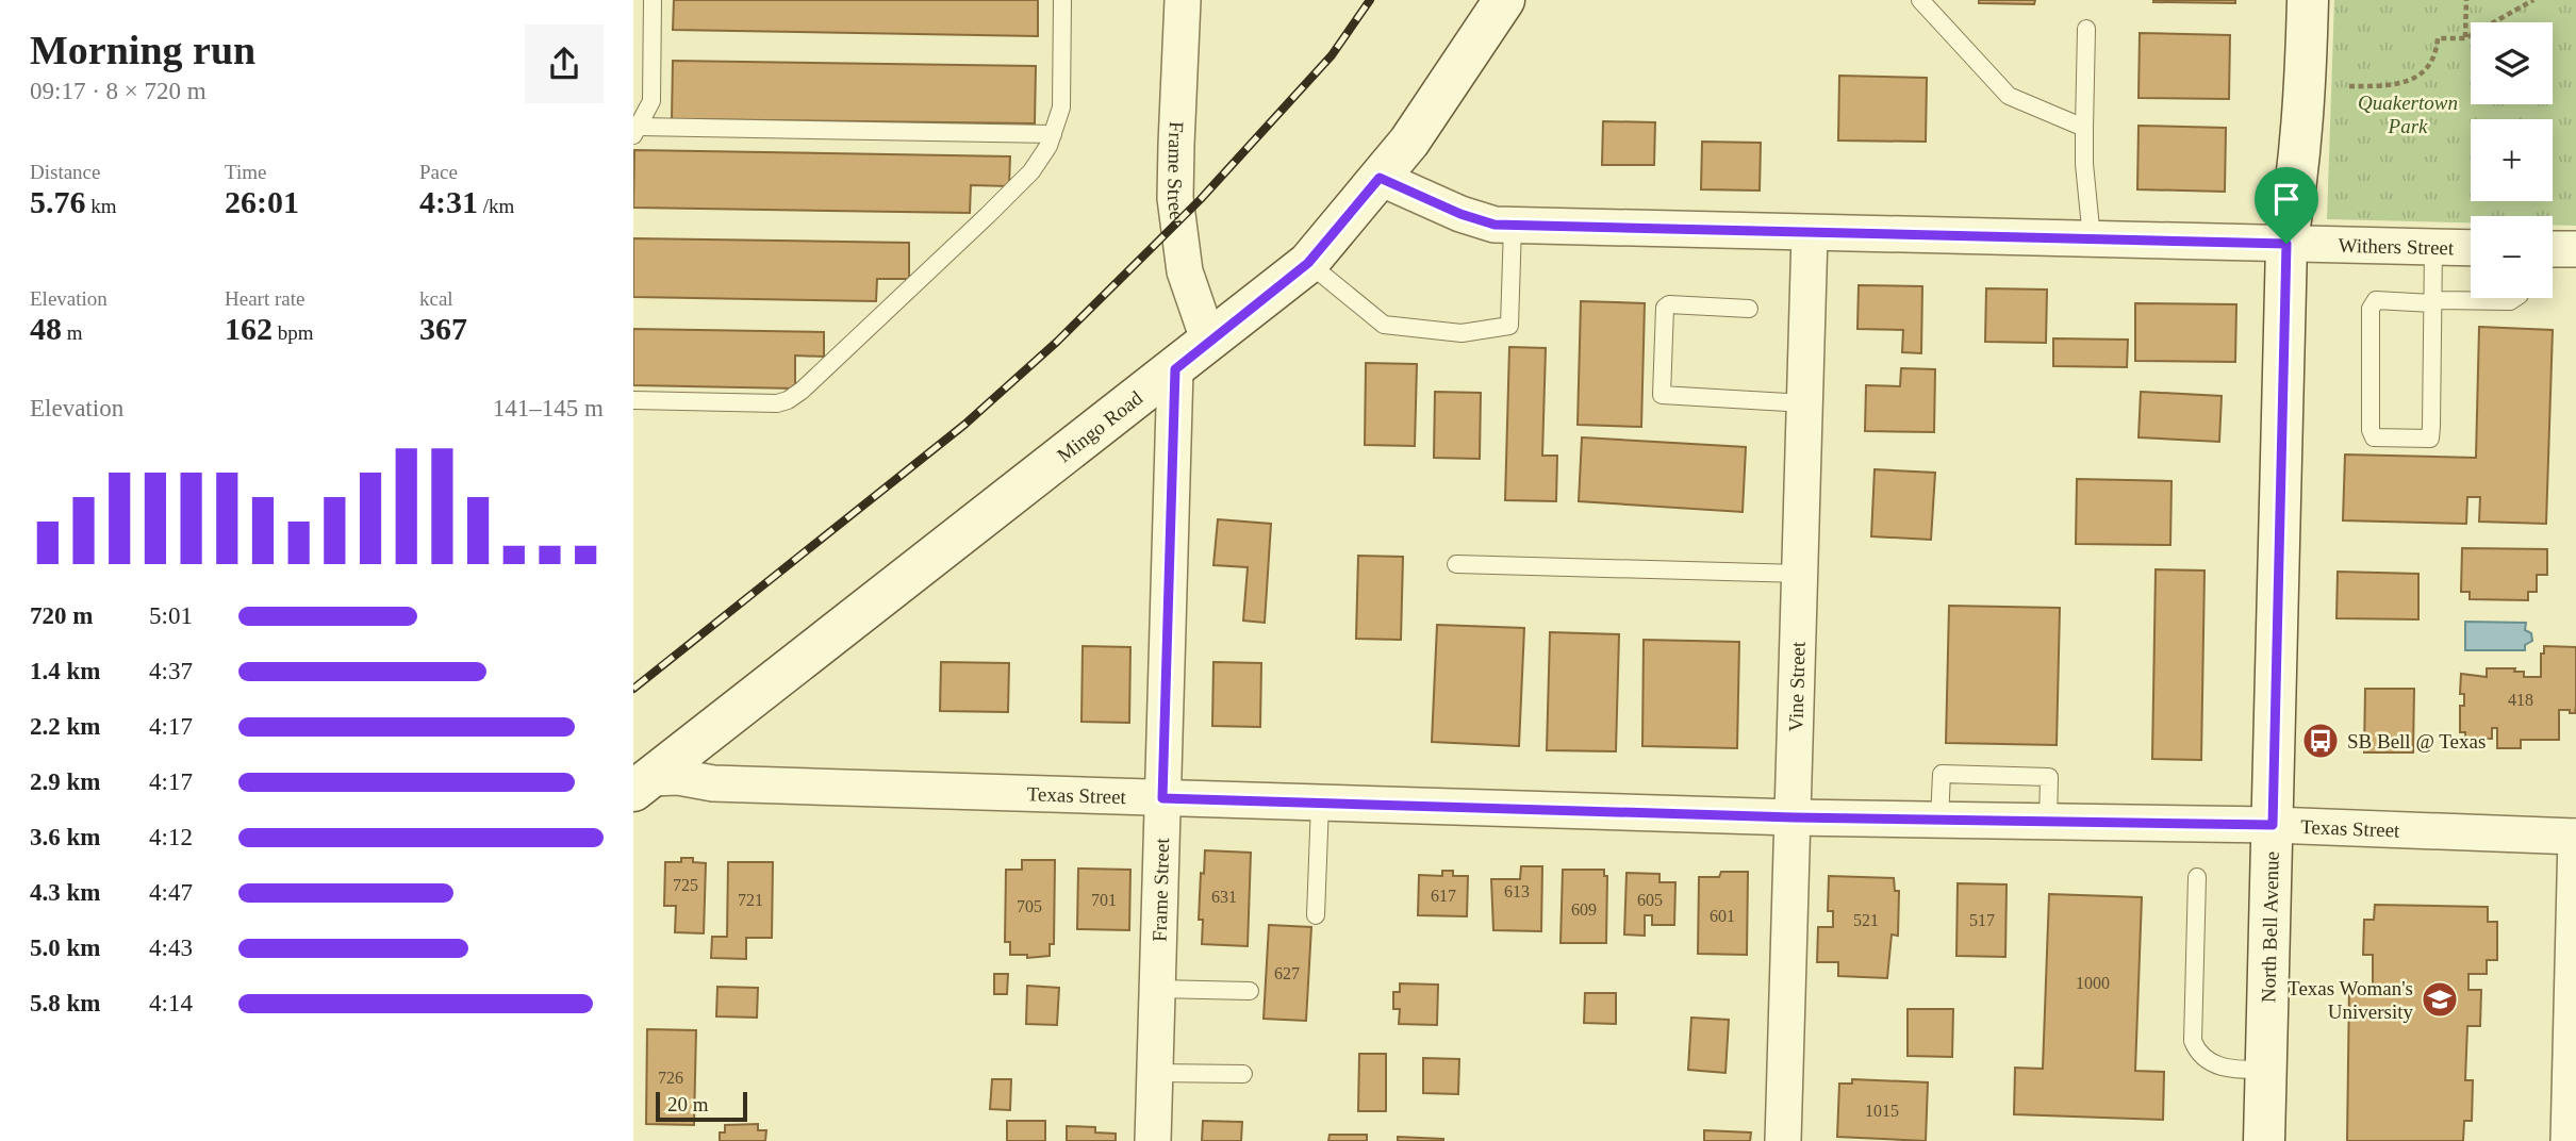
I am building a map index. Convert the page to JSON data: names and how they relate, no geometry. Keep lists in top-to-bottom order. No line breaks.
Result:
{"streets":{"street":["Frame Street","Withers Street","Mingo Road","Vine Street","Texas Street","North Bell Avenue"]},"crossings":[["Frame Street","Mingo Road"],["Frame Street","Texas Street"],["Withers Street","Mingo Road"],["Withers Street","Vine Street"],["Withers Street","North Bell Avenue"],["Mingo Road","Texas Street"],["Vine Street","Texas Street"],["Texas Street","North Bell Avenue"]],"parks":["Quakertown Park"],"places":{"bus stop":["SB Bell @ Texas"],"school or university":["Texas Woman's University"]},"house_numbers":["418","725","613","617","631","721","701","605","705","609","601","521","517","627","1000","726","1015"],"scale_bar":"20 m","page":{"heading":["Morning run","09:17 · 8 × 720 m"],"map_buttons":["+","−"],"stats":[["Distance","5.76 km"],["Time","26:01"],["Pace","4:31 /km"],["Elevation","48 m"],["Heart rate","162 bpm"],["kcal","367"]],"chart":["Elevation","141–145 m"],"list":[{"name":"720 m","note":"5:01"},{"name":"1.4 km","note":"4:37"},{"name":"2.2 km","note":"4:17"},{"name":"2.9 km","note":"4:17"},{"name":"3.6 km","note":"4:12"},{"name":"4.3 km","note":"4:47"},{"name":"5.0 km","note":"4:43"},{"name":"5.8 km","note":"4:14"}],"scale":"20 m"}}
